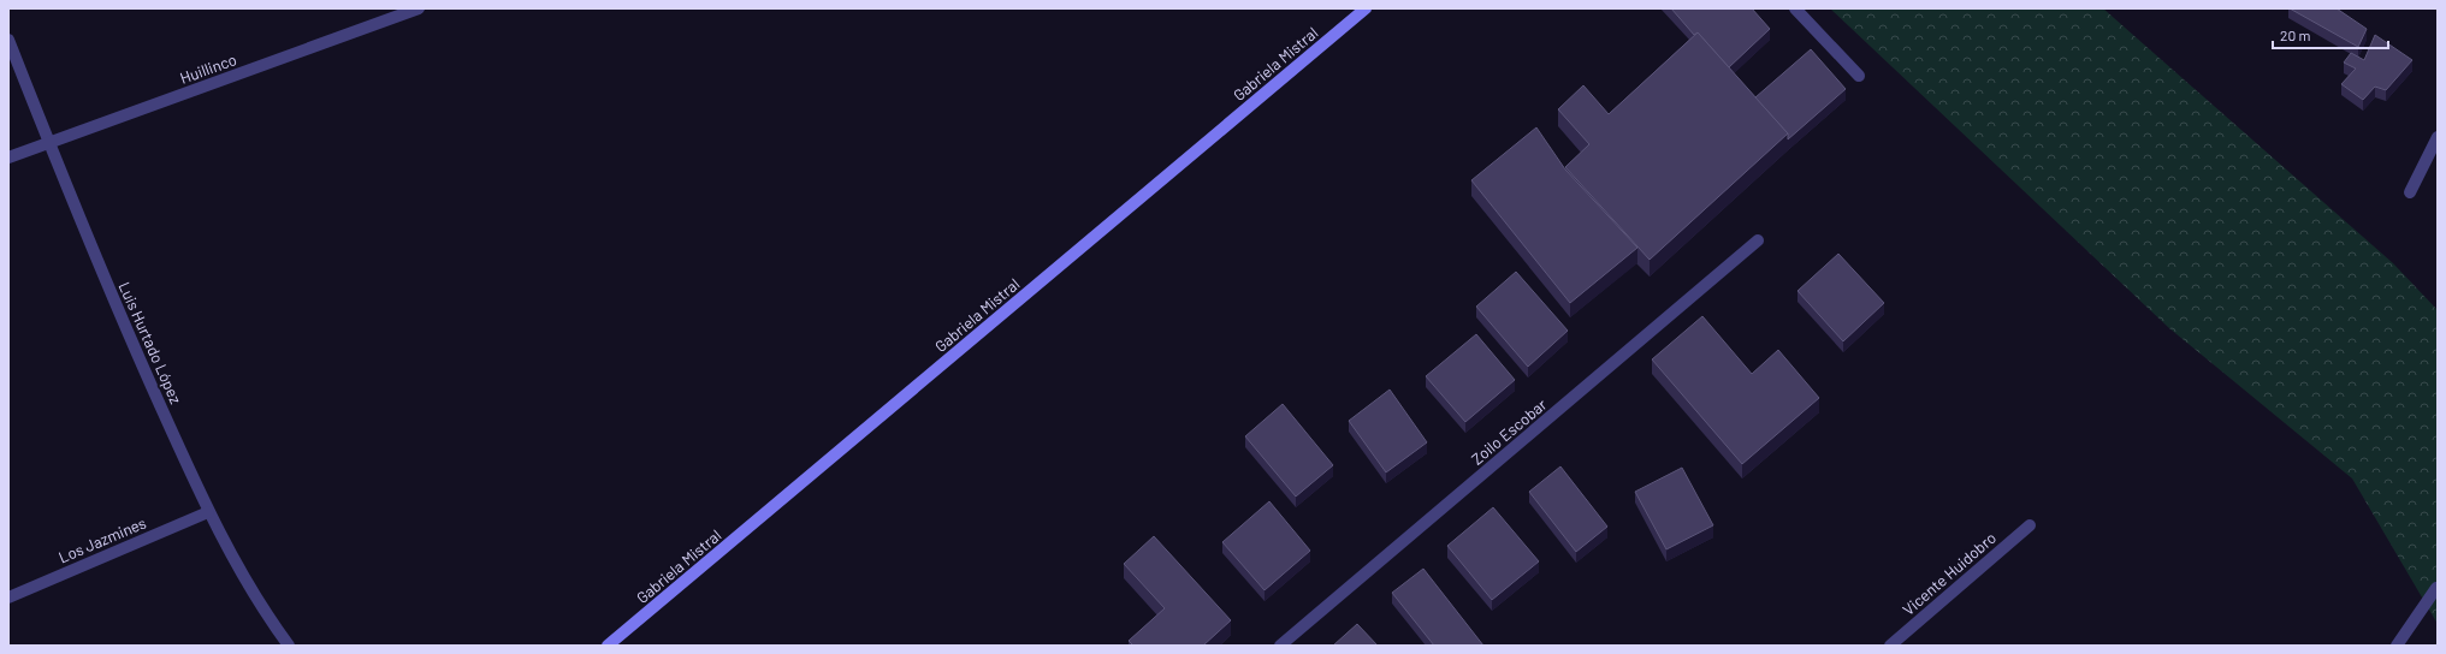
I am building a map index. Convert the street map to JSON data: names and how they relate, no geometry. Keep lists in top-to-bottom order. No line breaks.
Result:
{"streets":{"street":["Gabriela Mistral","Huillinco","Luis Hurtado López","Zoilo Escobar","Los Jazmines","Vicente Huidobro"]},"crossings":[["Huillinco","Luis Hurtado López"],["Luis Hurtado López","Los Jazmines"]],"scale_bar":"20 m"}
